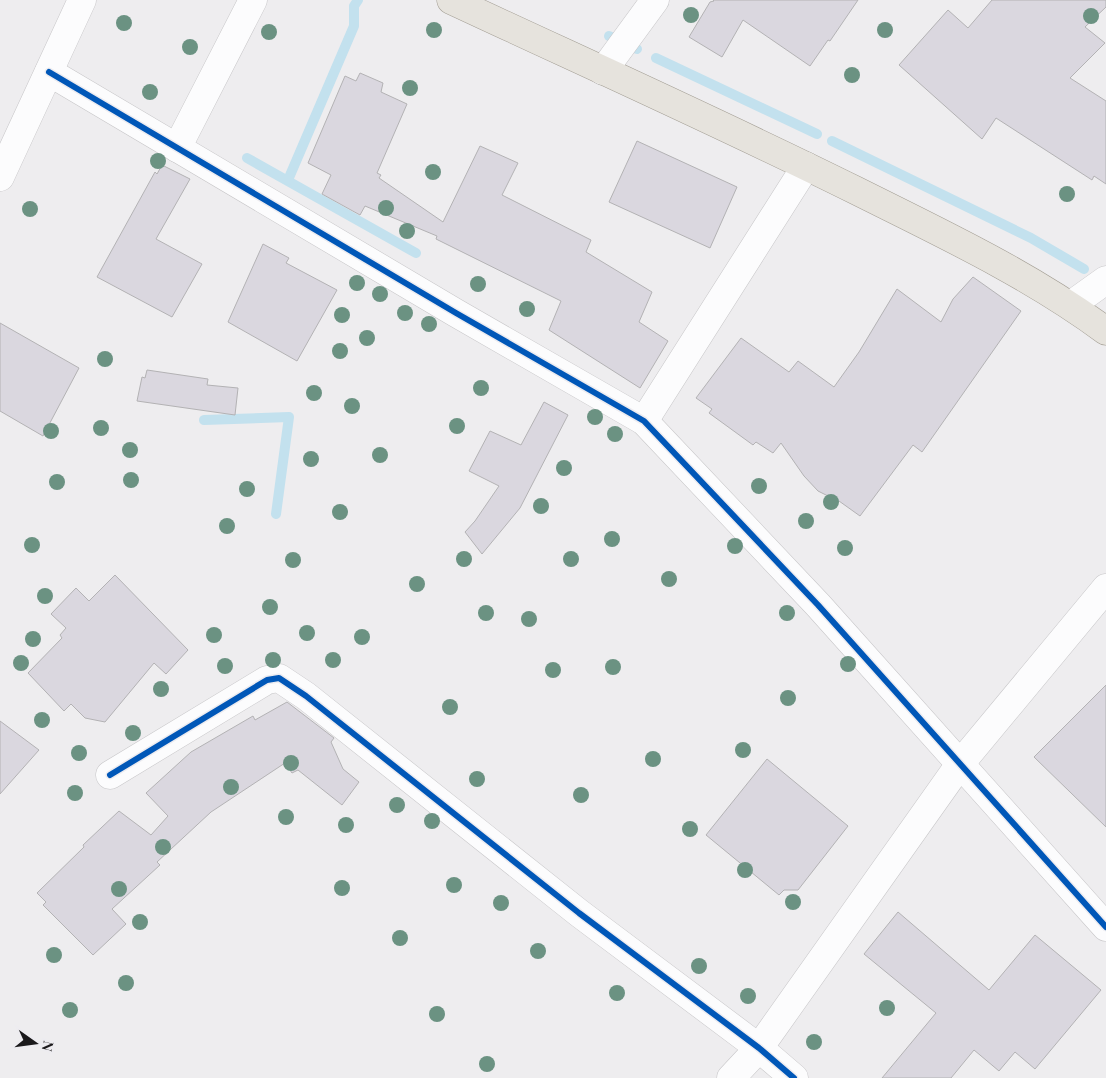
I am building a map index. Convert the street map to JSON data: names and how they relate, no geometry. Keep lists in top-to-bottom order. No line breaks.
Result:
{"north":"right"}
